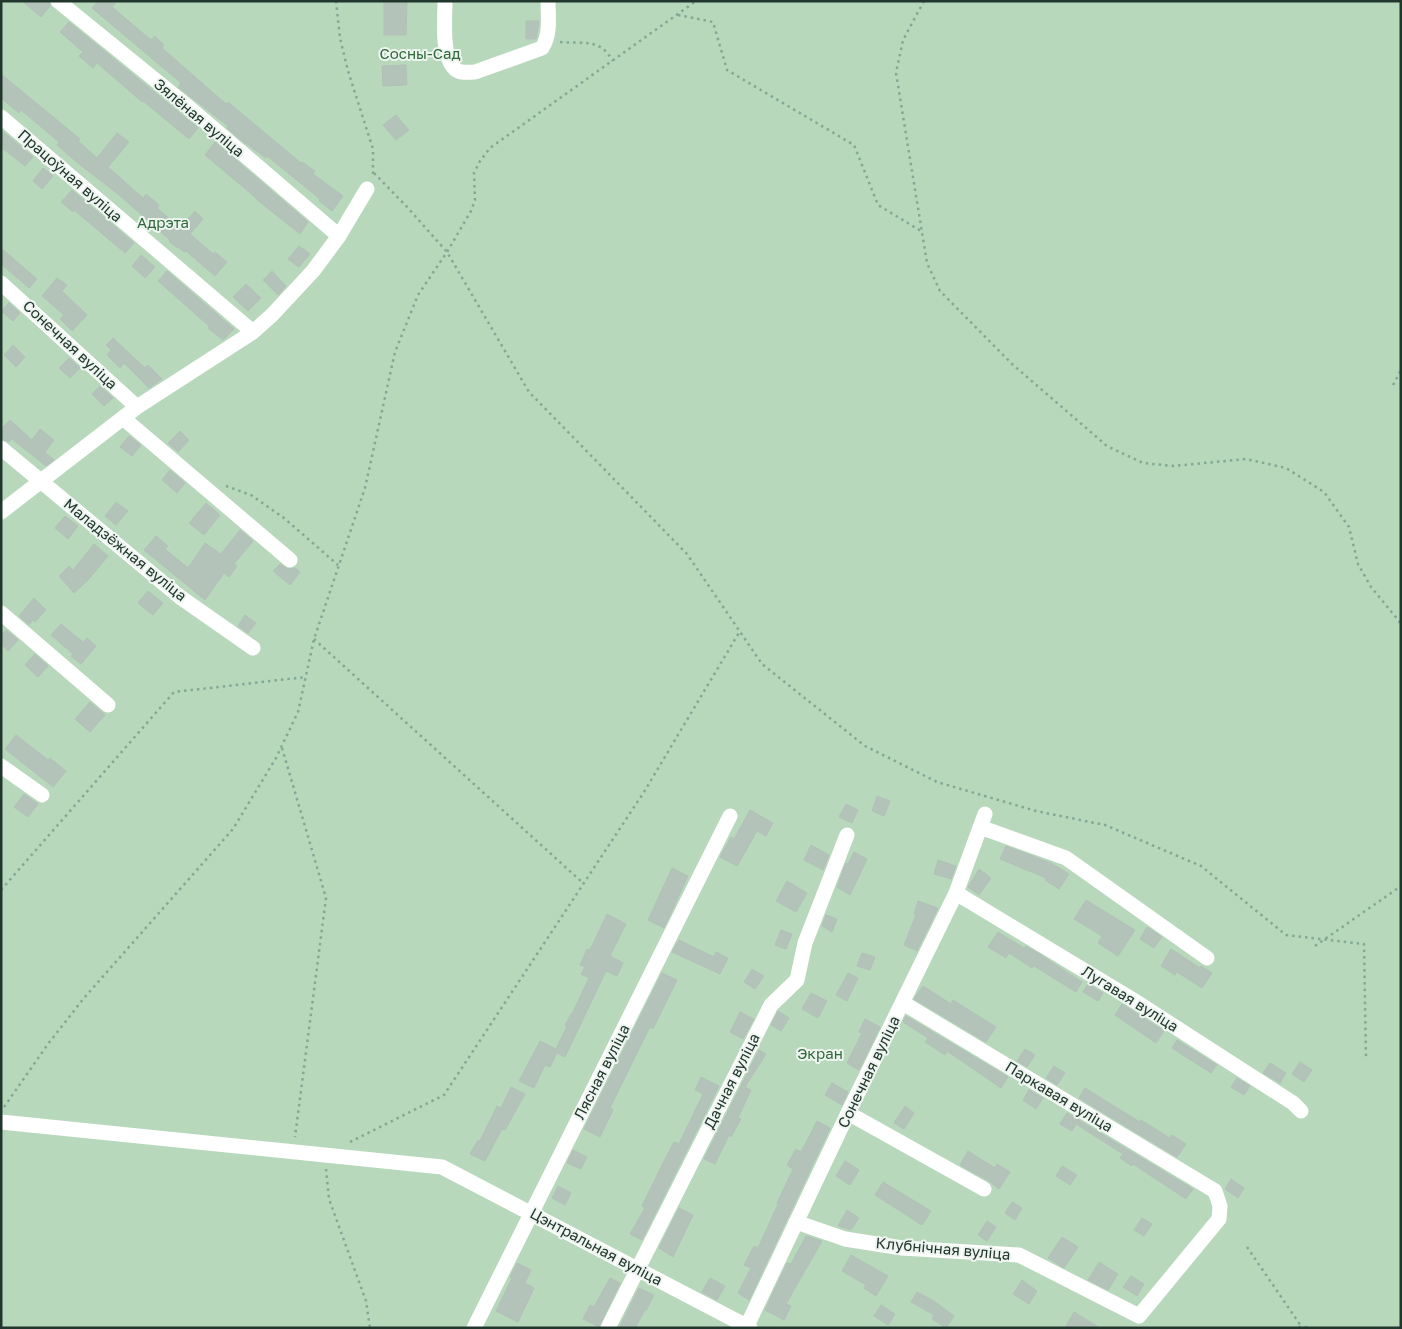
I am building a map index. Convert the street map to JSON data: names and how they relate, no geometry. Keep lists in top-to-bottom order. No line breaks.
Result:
{"streets":{"street":["Зялёная вуліца","Працоўная вуліца","Сонечная вуліца","Маладзёжная вуліца","Лугавая вуліца","Лясная вуліца","Дачная вуліца","Паркавая вуліца","Цэнтральная вуліца","Клубнічная вуліца"]},"crossings":[["Сонечная вуліца","Лугавая вуліца"],["Сонечная вуліца","Паркавая вуліца"],["Сонечная вуліца","Цэнтральная вуліца"],["Сонечная вуліца","Клубнічная вуліца"],["Лясная вуліца","Цэнтральная вуліца"],["Дачная вуліца","Цэнтральная вуліца"],["Паркавая вуліца","Клубнічная вуліца"]],"parks":["Сосны-Сад","Адрэта","Экран"]}
